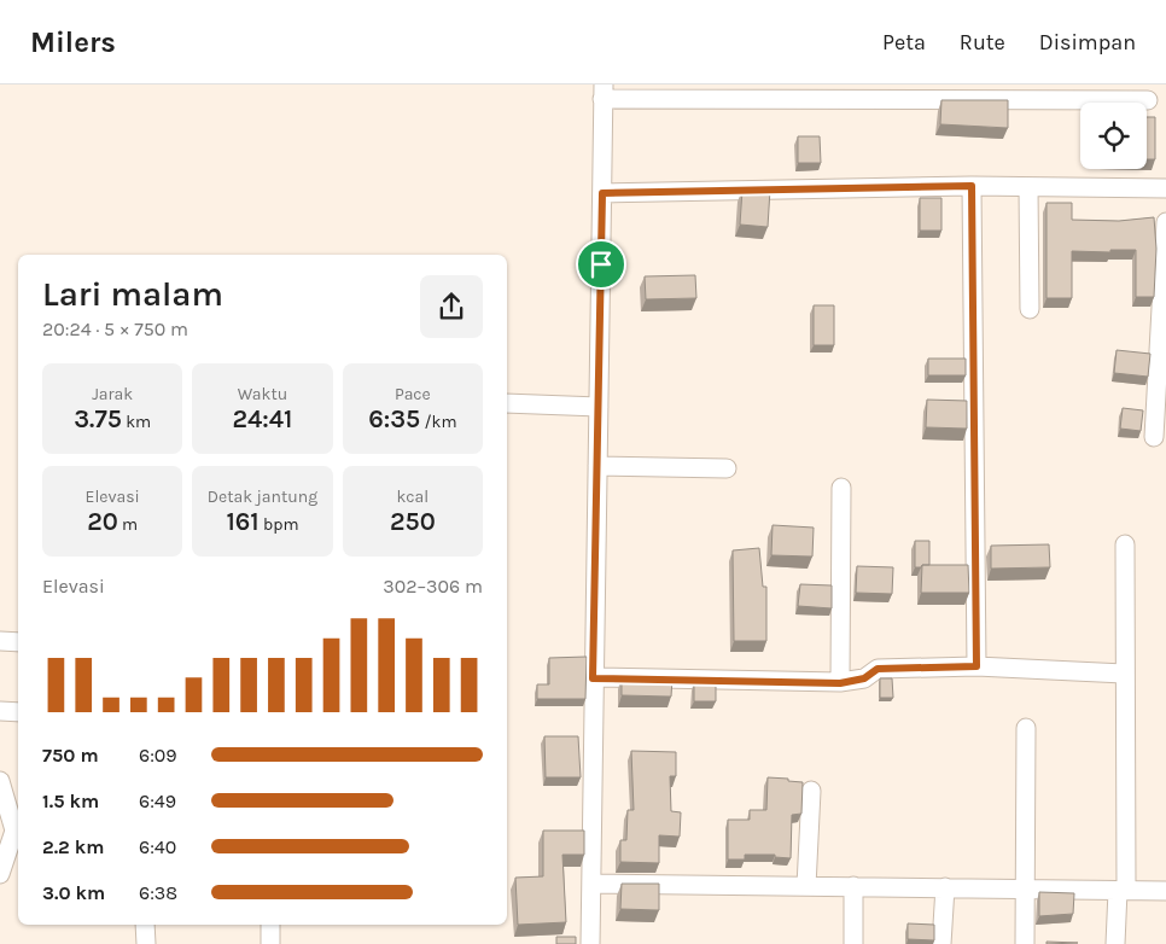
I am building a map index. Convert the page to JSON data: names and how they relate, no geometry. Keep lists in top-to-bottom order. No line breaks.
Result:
{"page":{"header":"Milers","nav":["Peta","Rute","Disimpan"],"heading":["Lari malam","20:24 · 5 × 750 m"],"stats":[["Jarak","3.75 km"],["Waktu","24:41"],["Pace","6:35 /km"],["Elevasi","20 m"],["Detak jantung","161 bpm"],["kcal","250"]],"chart":["Elevasi","302–306 m"],"list":[{"name":"750 m","note":"6:09"},{"name":"1.5 km","note":"6:49"},{"name":"2.2 km","note":"6:40"},{"name":"3.0 km","note":"6:38"}]}}
